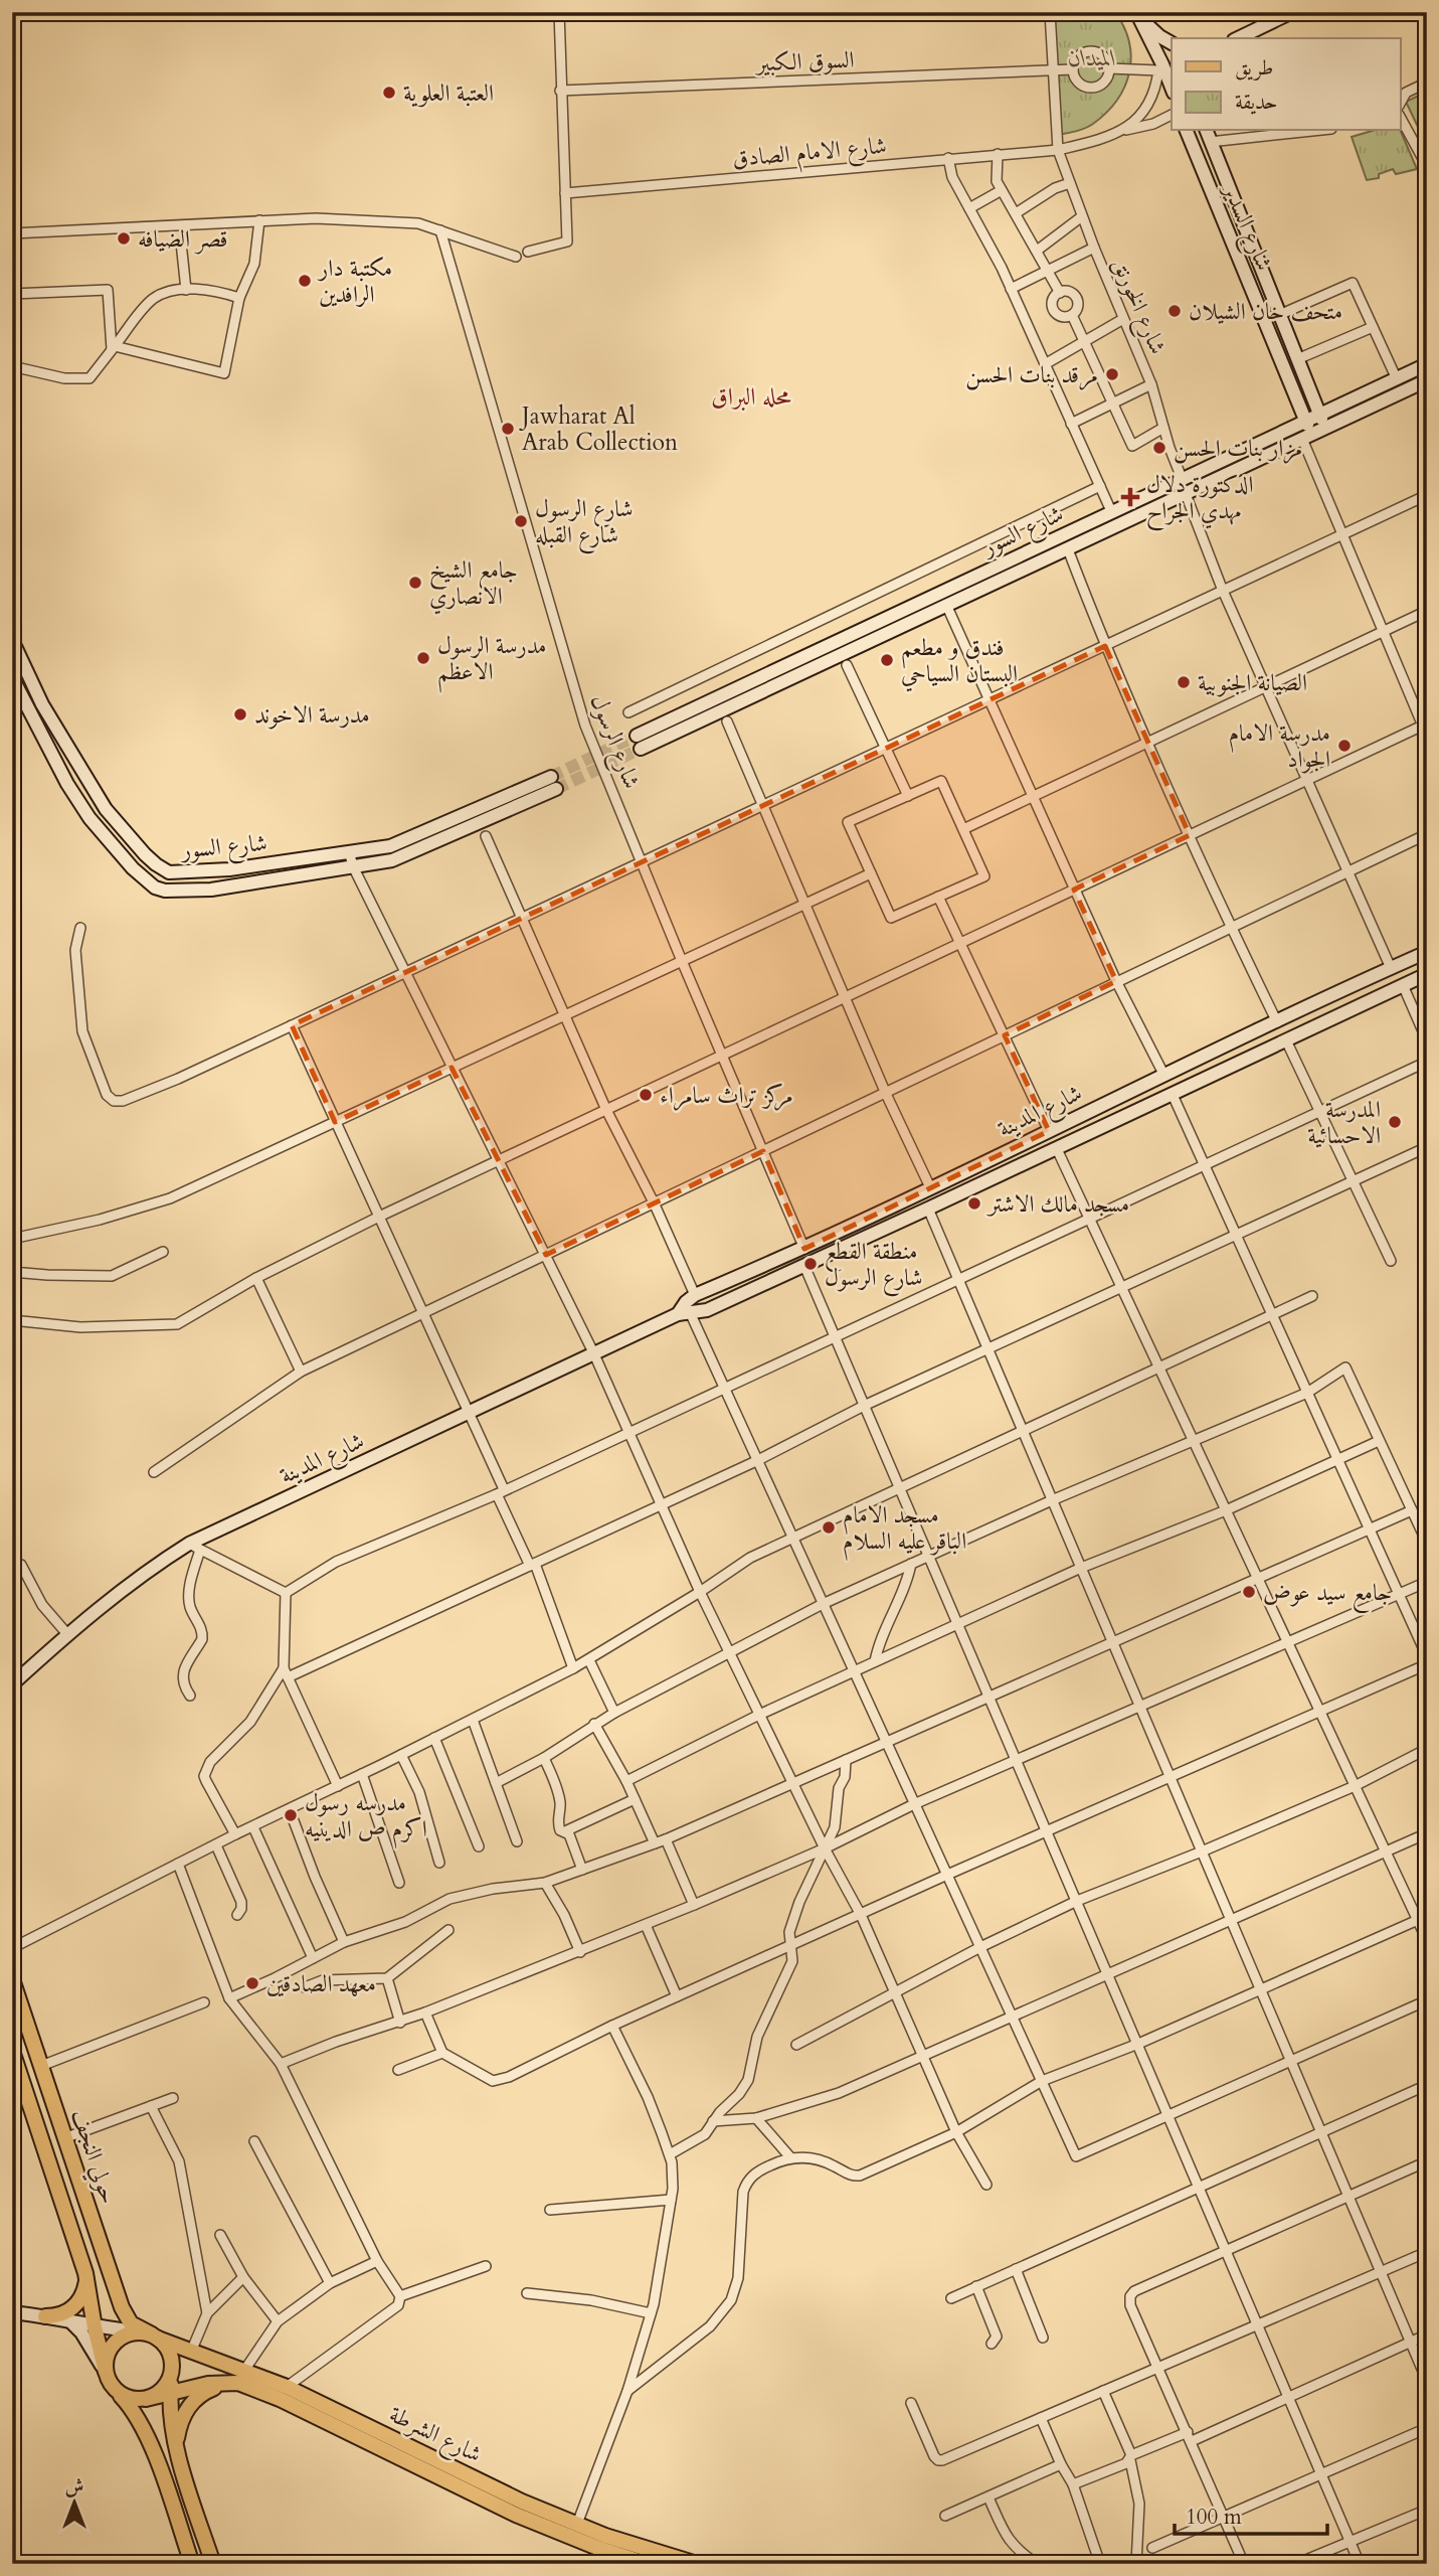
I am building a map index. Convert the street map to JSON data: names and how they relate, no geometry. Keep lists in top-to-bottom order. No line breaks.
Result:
{"streets":{"main road":["شارع السدير","شارع السور","شارع المدينة","حولي النجف","شارع الشرطة"],"street":["السوق الكبير","شارع الامام الصادق","شارع الخورنق","شارع الرسول"]},"crossings":[["السوق الكبير","شارع الخورنق"],["شارع الامام الصادق","شارع الخورنق"],["شارع السدير","شارع السور"],["شارع الخورنق","شارع السور"],["شارع الرسول","شارع المدينة"],["حولي النجف","شارع الشرطة"]],"districts":["محله البراق"],"parks":["الميدان"],"places":{"other":["العتبة العلوية","قصر الضيافه","مكتبة دار الرافدين","متحف خان الشيلان","مرقد بنات الحسن","Jawharat Al Arab Collection","مزار بنات الحسن","شارع الرسول شارع القبله","جامع الشيخ الانصاري","مدرسة الرسول الاعظم","فندق و مطعم البستان السياحي","الصيانة الجنوبية","مدرسة الاخوند","مدرسة الامام الجواد","مركز تراث سامراء","المدرسة الاحسائية","مسجد مالك الاشتر","منطقة القطع شارع الرسول","مسجد الامام الباقر عليه السلام","جامع سيد عوض","مدرسه رسول اکرم ص الدینیه","معهد الصادقين"],"health":["الدكتورة دلال مهدي الجراح"]},"legend":["طريق","حديقة"],"scale_bar":"100 m","north":"top"}
